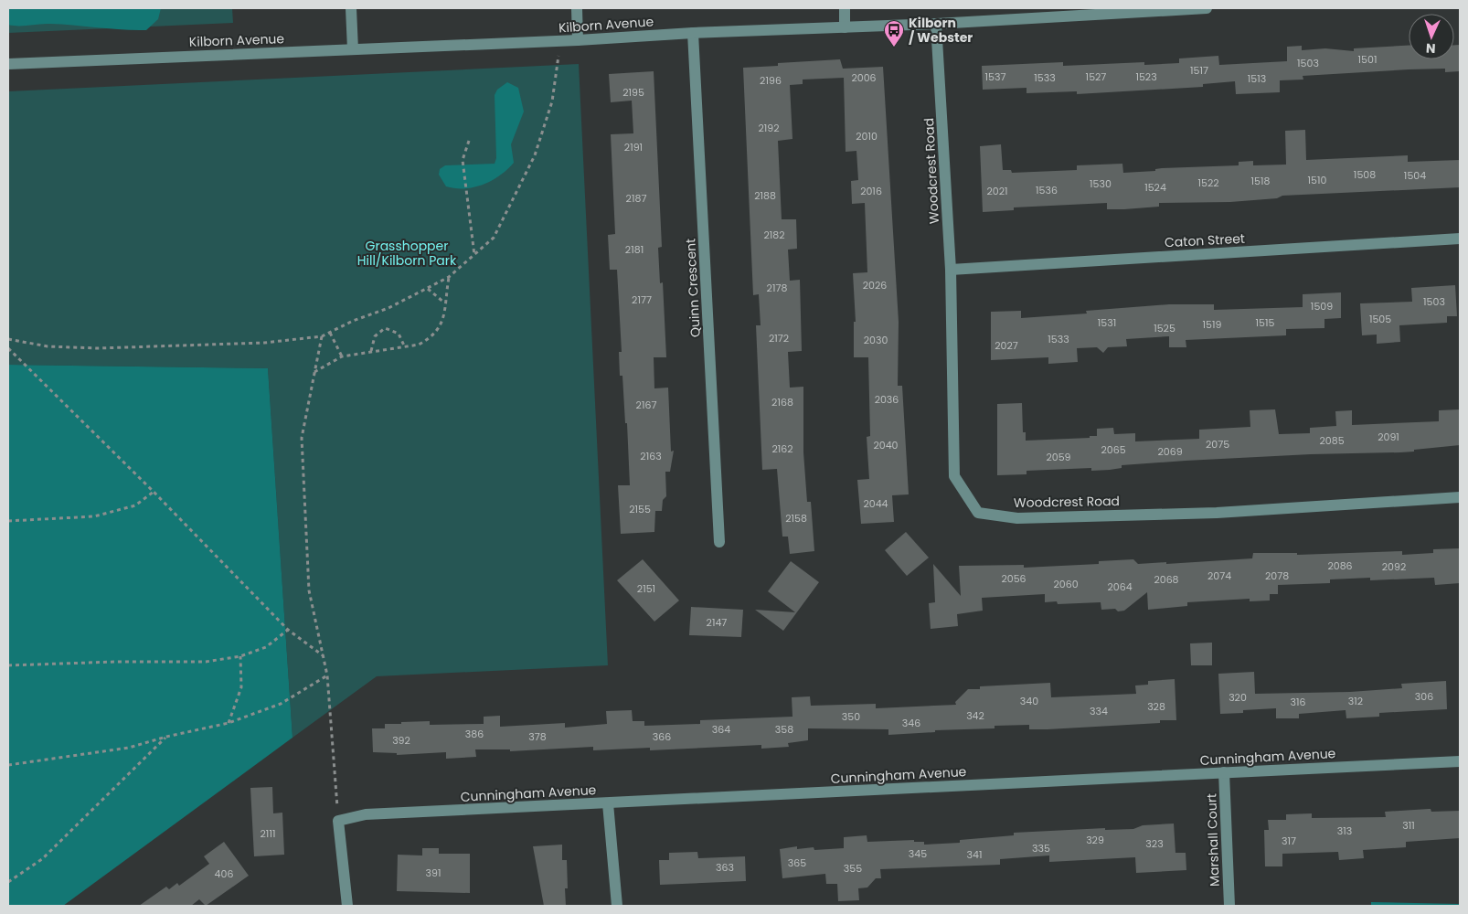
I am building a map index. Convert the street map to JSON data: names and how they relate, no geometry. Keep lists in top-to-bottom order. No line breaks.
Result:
{"streets":{"street":["Kilborn Avenue","Woodcrest Road","Caton Street","Quinn Crescent","Cunningham Avenue","Marshall Court"]},"crossings":[["Kilborn Avenue","Woodcrest Road"],["Kilborn Avenue","Quinn Crescent"],["Woodcrest Road","Caton Street"],["Cunningham Avenue","Marshall Court"]],"parks":["Grasshopper Hill/Kilborn Park"],"places":{"bus stop":["Kilborn / Webster"]},"house_numbers":["1501","1503","1517","1537","1527","1523","2006","1533","1513","2196","2195","2192","2010","2191","1508","1504","1510","1518","1522","1530","1524","1536","2016","2021","2188","2187","2182","2181","2026","2178","2177","1503","1509","1505","1531","1515","1519","1525","2172","1533","2030","2027","2036","2168","2167","2091","2085","2075","2040","2162","2065","2069","2163","2059","2044","2155","2158","2086","2092","2074","2078","2056","2068","2060","2064","2151","2147","306","320","340","312","316","328","334","342","350","346","364","358","386","378","366","392","311","313","2111","329","317","323","335","345","341","365","363","355","391","406"],"north":"bottom"}
